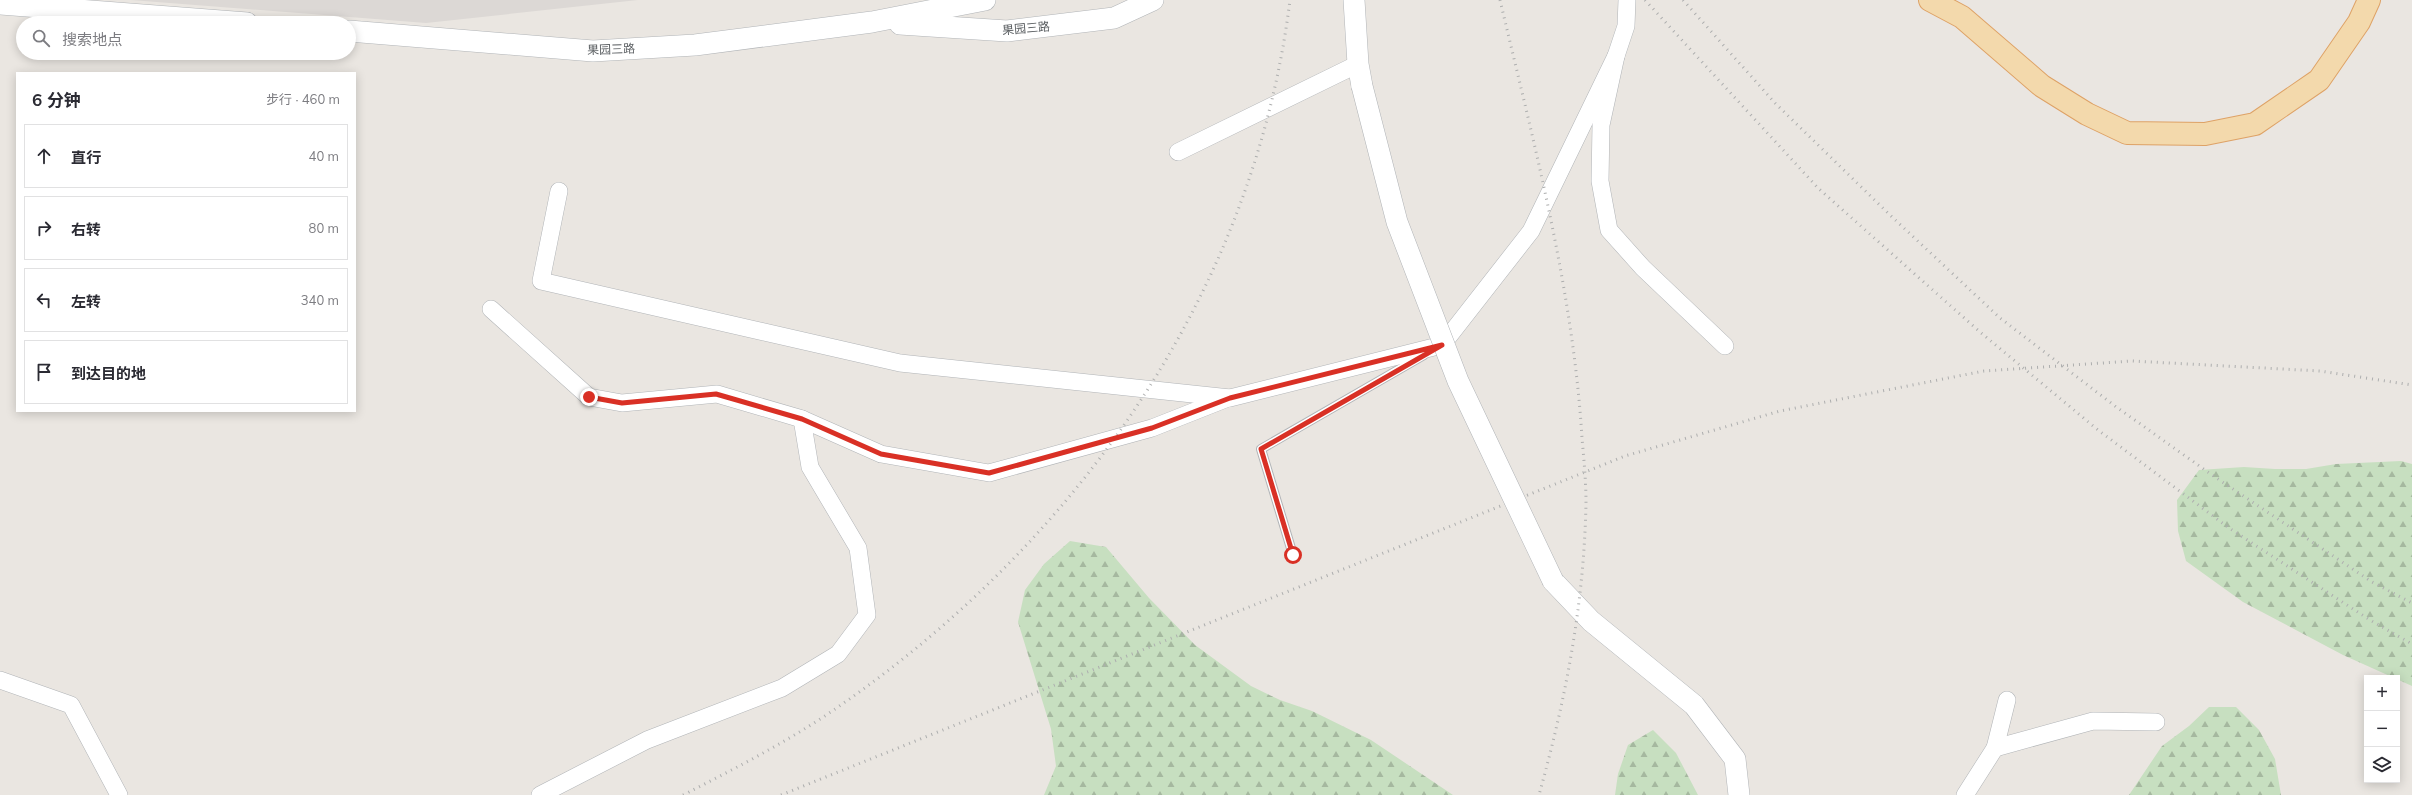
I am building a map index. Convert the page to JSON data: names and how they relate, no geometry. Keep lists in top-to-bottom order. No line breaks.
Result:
{"streets":{"street":["果园三路"]},"page":{"search":"搜索地点","heading":["6 分钟","步行 · 460 m"],"list":[["直行","40 m"],["右转","80 m"],["左转","340 m"],"到达目的地"],"map_buttons":["+","−"]}}
